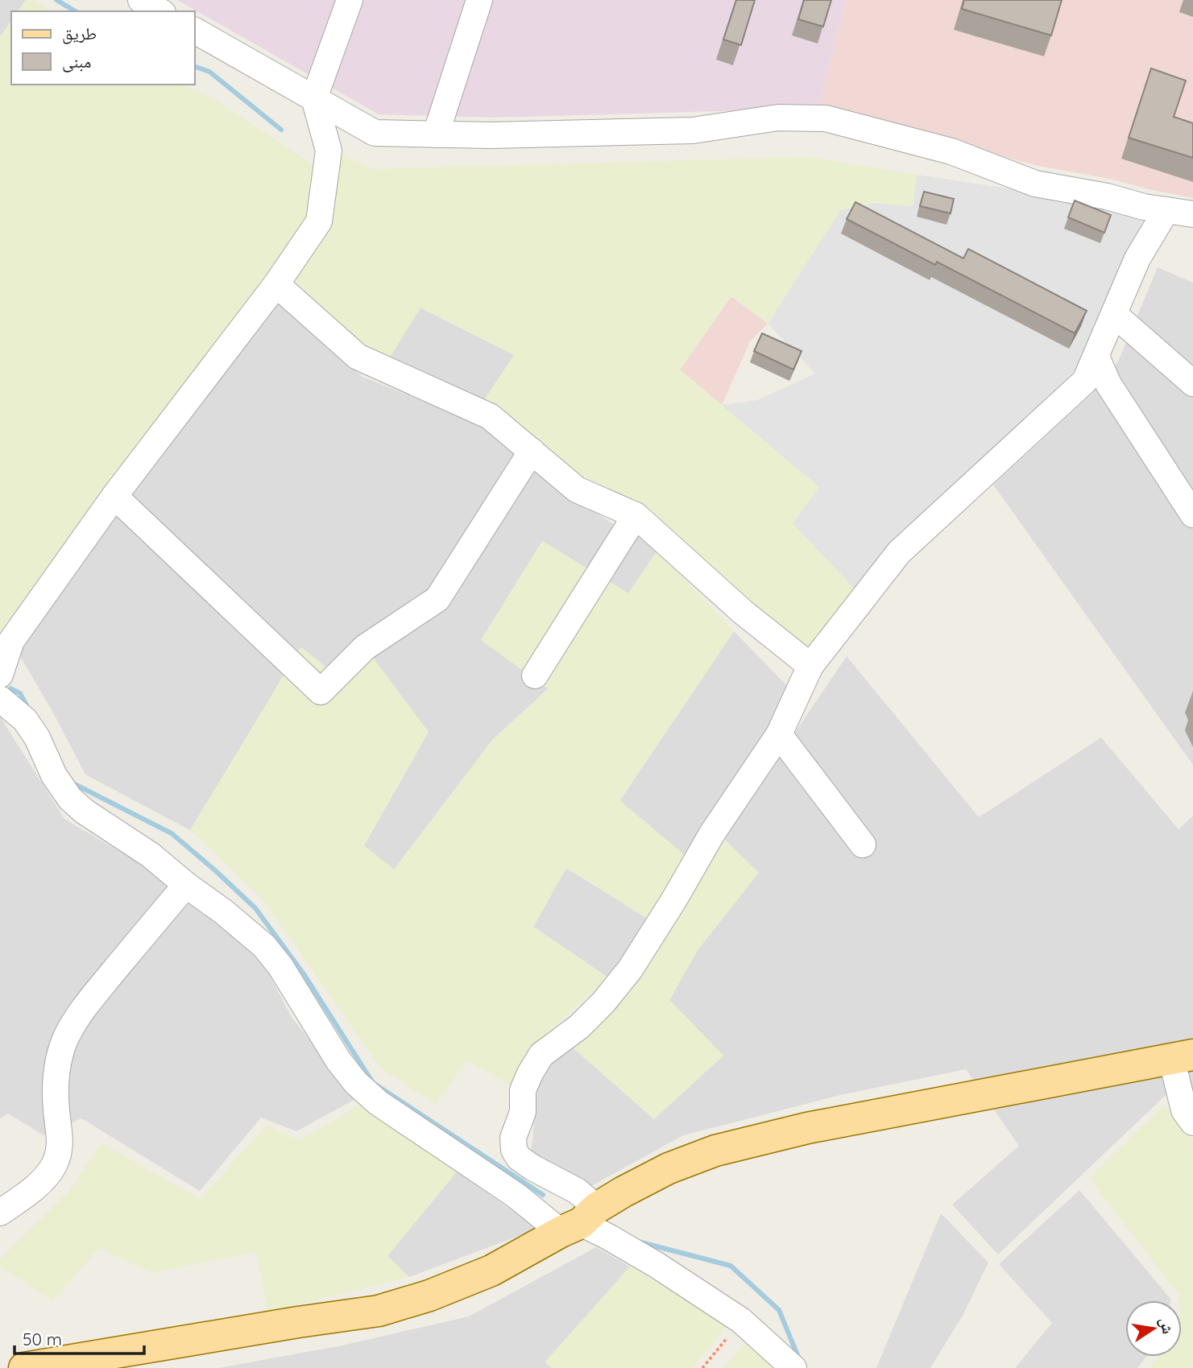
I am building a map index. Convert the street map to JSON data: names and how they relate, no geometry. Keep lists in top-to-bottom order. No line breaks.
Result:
{"legend":["طريق","مبنى"],"scale_bar":"50 m","north":"right"}
